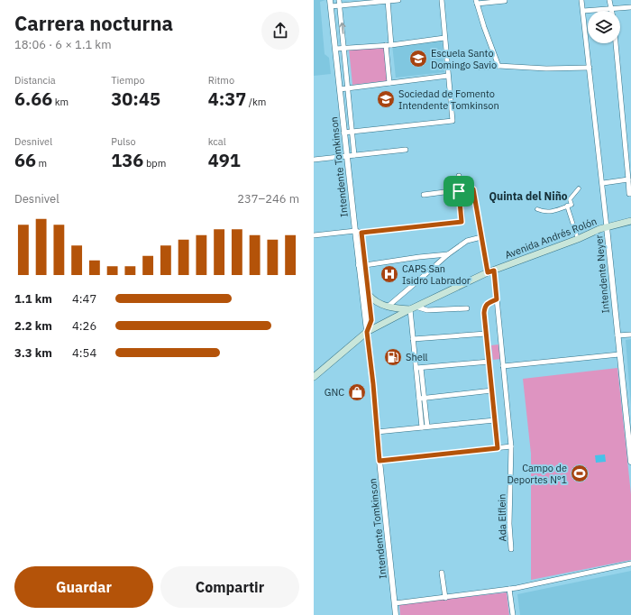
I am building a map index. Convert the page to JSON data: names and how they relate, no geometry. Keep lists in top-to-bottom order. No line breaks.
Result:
{"streets":{"main road":["Avenida Andrés Rolón"],"street":["Intendente Tomkinson","Intendente Neyer","Ada Elflein"]},"crossings":[["Intendente Tomkinson","Avenida Andrés Rolón"],["Avenida Andrés Rolón","Intendente Neyer"],["Avenida Andrés Rolón","Ada Elflein"]],"districts":["Quinta del Niño"],"places":{"school or university":["Escuela Santo Domingo Savio","Sociedad de Fomento Intendente Tomkinson"],"hospital":["CAPS San Isidro Labrador"],"fuel station":["Shell"],"shop":["GNC"],"sports":["Campo de Deportes Nº1"]},"page":{"heading":["Carrera nocturna","18:06 · 6 × 1.1 km"],"stats":[["Distancia","6.66 km"],["Tiempo","30:45"],["Ritmo","4:37 /km"],["Desnivel","66 m"],["Pulso","136 bpm"],["kcal","491"]],"chart":["Desnivel","237–246 m"],"list":[{"name":"1.1 km","note":"4:47"},{"name":"2.2 km","note":"4:26"},{"name":"3.3 km","note":"4:54"}],"buttons":["Guardar","Compartir"]}}
